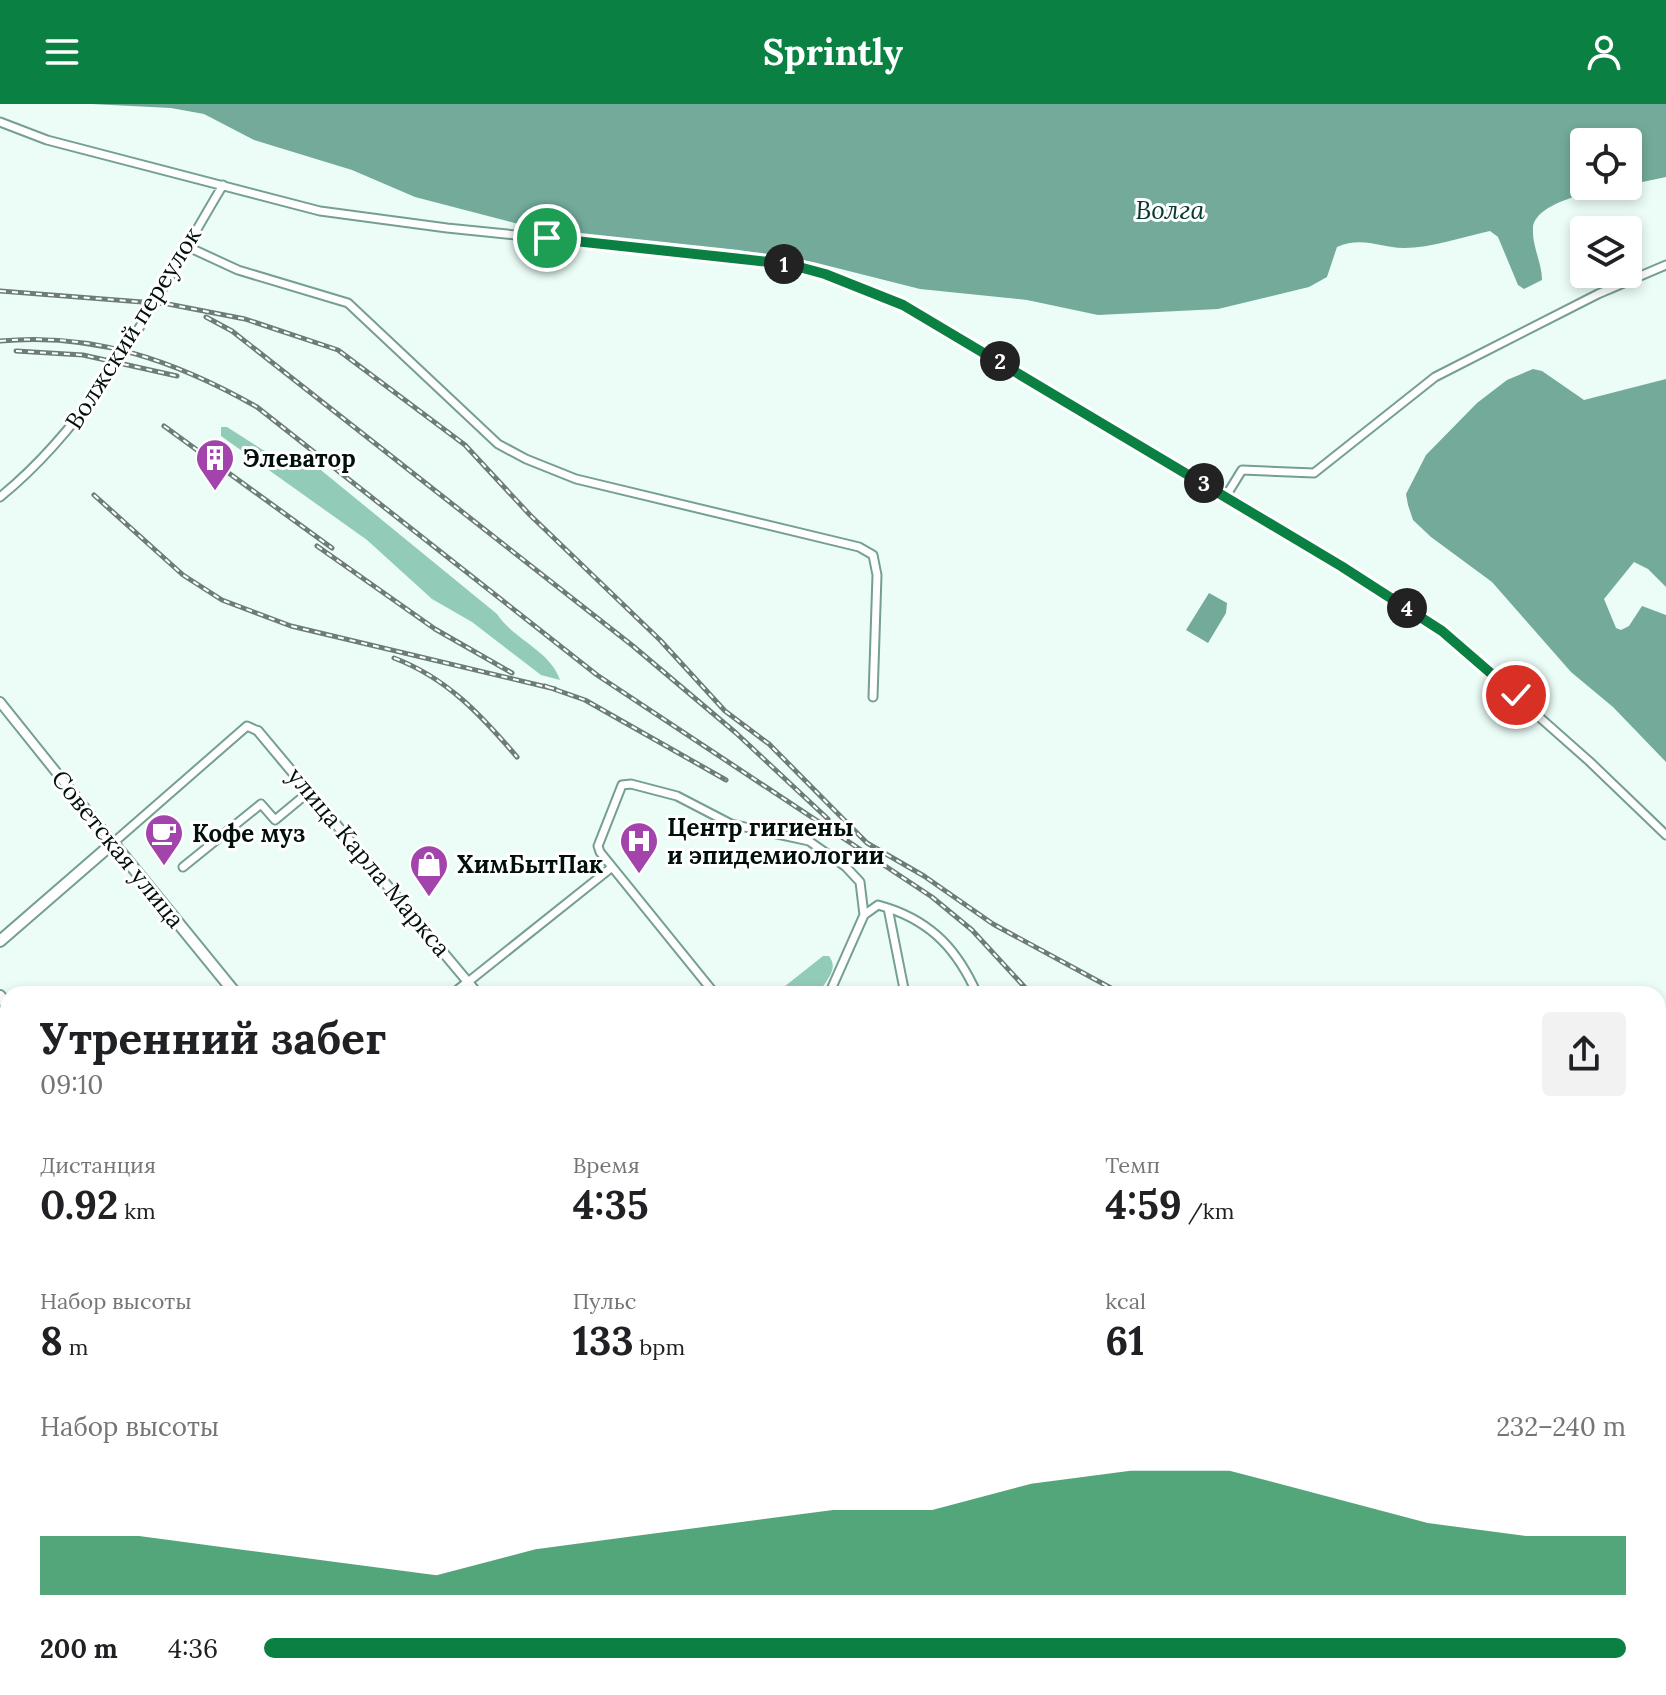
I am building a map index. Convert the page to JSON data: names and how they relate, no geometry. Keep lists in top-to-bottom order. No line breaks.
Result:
{"streets":{"main road":["Советская улица"],"street":["Волжский переулок","улица Карла Маркса"]},"water":["Волга"],"places":{"building":["Элеватор"],"cafe":["Кофе муз"],"hospital":["Центр гигиены и эпидемиологии"],"shop":["ХимБытПак"]},"page":{"header":"Sprintly","pins":["1","2","3","4"],"heading":["Утренний забег","09:10"],"stats":[["Дистанция","0.92 km"],["Время","4:35"],["Темп","4:59 /km"],["Набор высоты","8 m"],["Пульс","133 bpm"],["kcal","61"]],"chart":["Набор высоты","232–240 m"],"list":[{"name":"200 m","note":"4:36"}]}}
